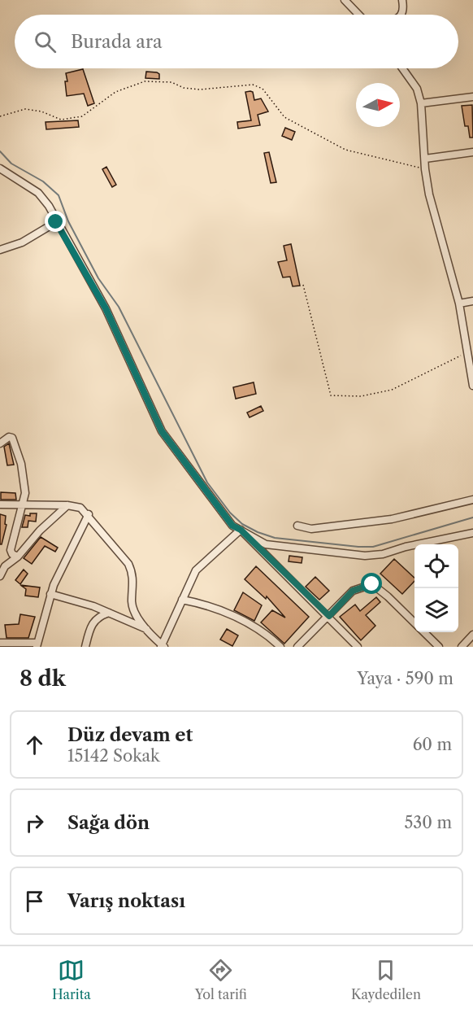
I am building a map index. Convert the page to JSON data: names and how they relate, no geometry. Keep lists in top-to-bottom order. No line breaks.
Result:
{"north":"right","page":{"search":"Burada ara","heading":["8 dk","Yaya · 590 m"],"list":[["Düz devam et","15142 Sokak","60 m"],["Sağa dön","530 m"],"Varış noktası"],"nav":["Harita","Yol tarifi","Kaydedilen"]}}
